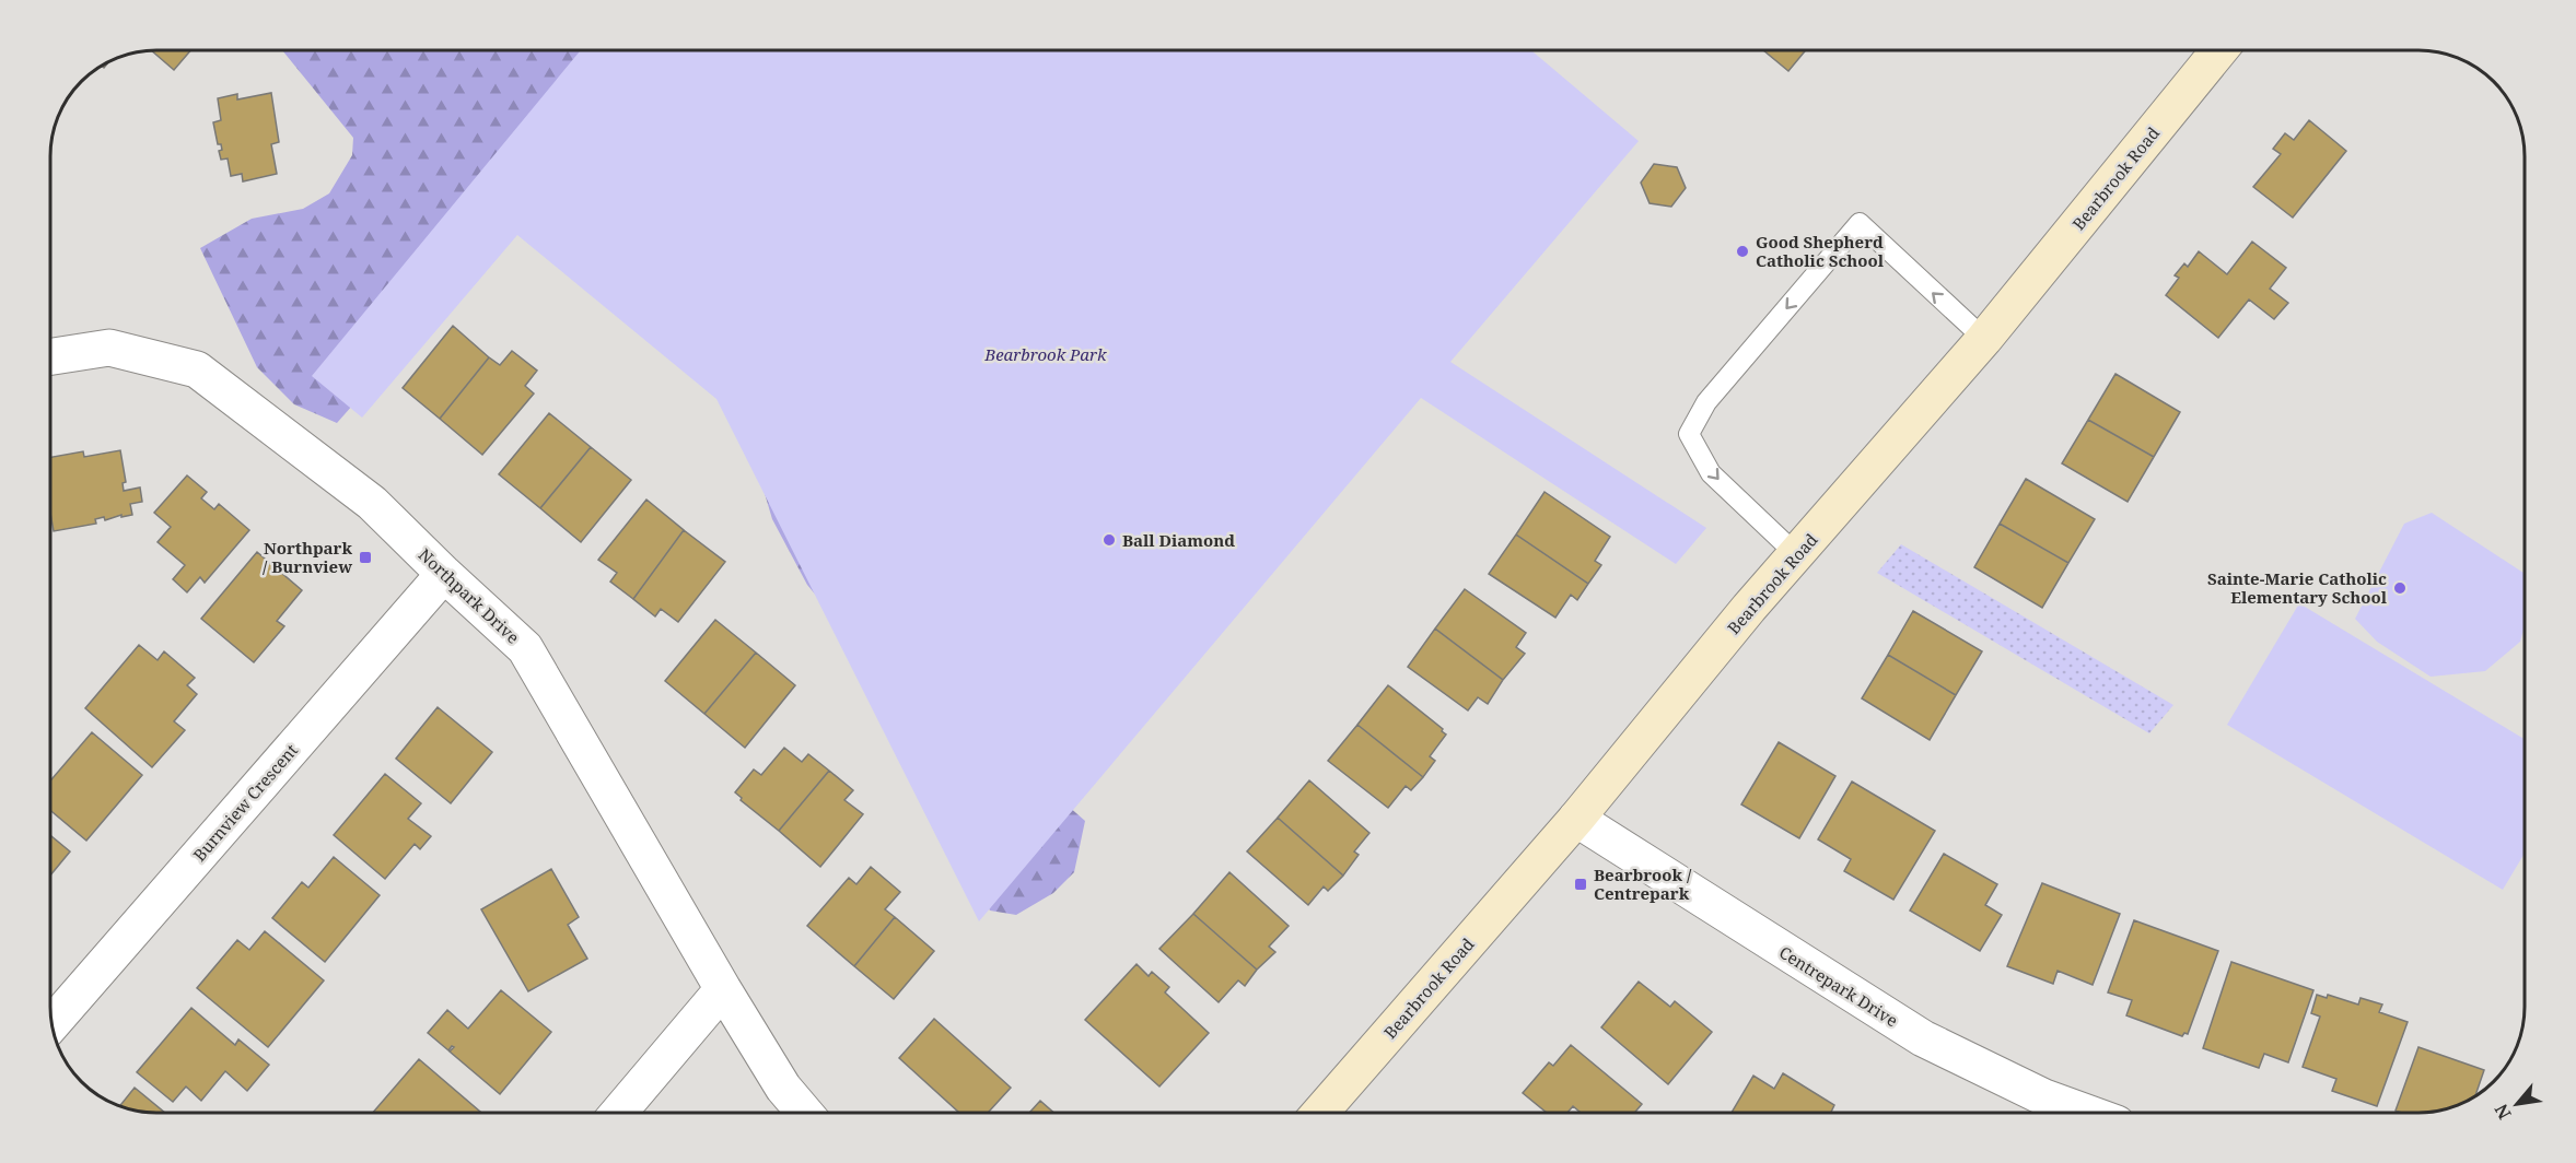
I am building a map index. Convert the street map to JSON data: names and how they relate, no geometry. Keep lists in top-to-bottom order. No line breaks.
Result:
{"streets":{"street":["Bearbrook Road","Northpark Drive","Burnview Crescent","Centrepark Drive"]},"crossings":[["Bearbrook Road","Centrepark Drive"],["Northpark Drive","Burnview Crescent"]],"parks":["Bearbrook Park"],"places":{"other":["Good Shepherd Catholic School","Ball Diamond","Sainte-Marie Catholic Elementary School"],"transit":["Northpark / Burnview","Bearbrook / Centrepark"]},"north":"bottom left"}
